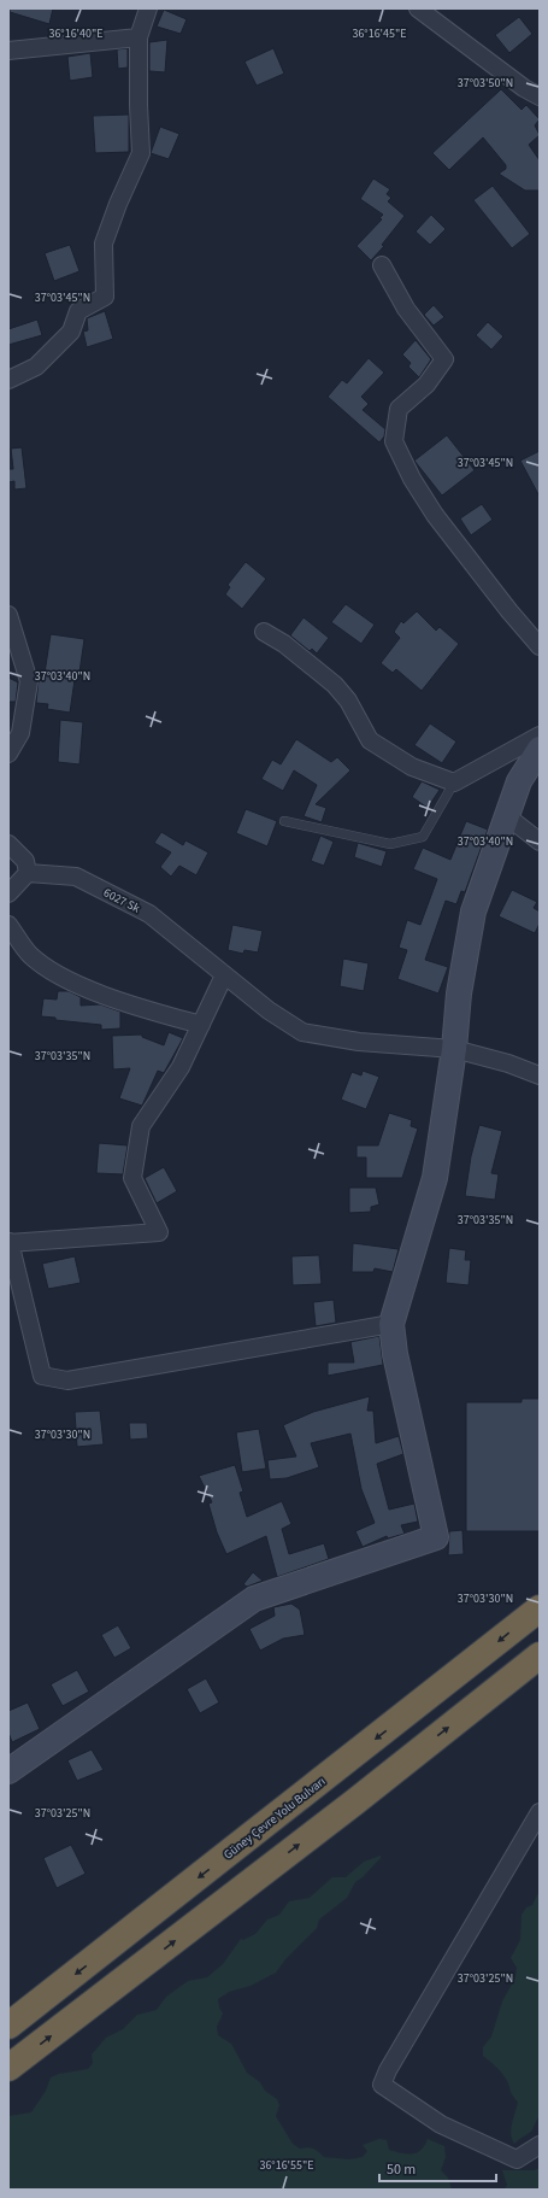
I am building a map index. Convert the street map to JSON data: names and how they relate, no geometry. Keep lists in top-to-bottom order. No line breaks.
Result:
{"streets":{"highway":["Güney Çevre Yolu Bulvarı"],"street":["6027 Sk"]},"scale_bar":"50 m","coordinates":["36°16'40\"E","36°16'45\"E","37°03'50\"N","37°03'45\"N","37°03'40\"N","37°03'35\"N","37°03'30\"N","37°03'25\"N","36°16'55\"E"]}
